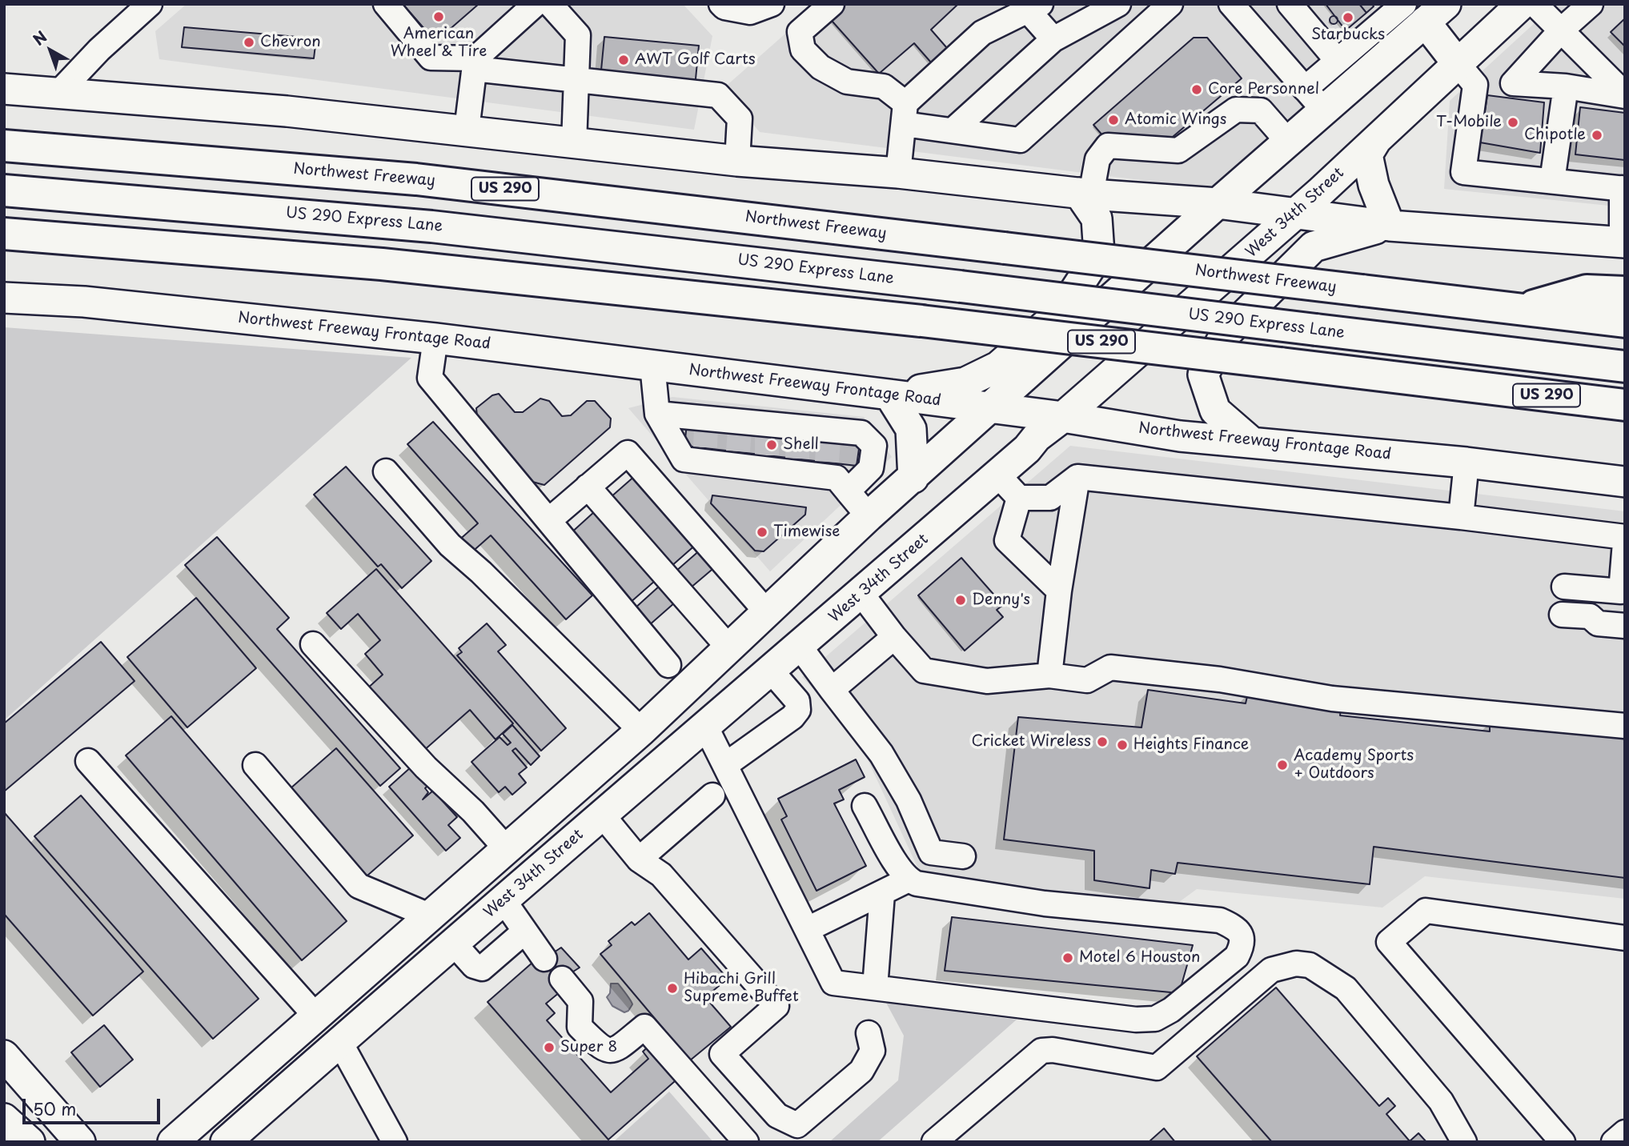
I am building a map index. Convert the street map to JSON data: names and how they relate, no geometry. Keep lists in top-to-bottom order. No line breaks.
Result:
{"streets":{"highway":["Northwest Freeway","US 290","US 290 Express Lane"],"main road":["West 34th Street","Northwest Freeway Frontage Road"]},"crossings":[["West 34th Street","Northwest Freeway Frontage Road"]],"places":["American Wheel & Tire","Starbucks","Chevron","AWT Golf Carts","Core Personnel","Atomic Wings","T-Mobile","Chipotle","Shell","Timewise","Denny's","Cricket Wireless","Heights Finance","Academy Sports + Outdoors","Motel 6 Houston","Hibachi Grill Supreme Buffet","Super 8"],"scale_bar":"50 m","north":"top left"}
